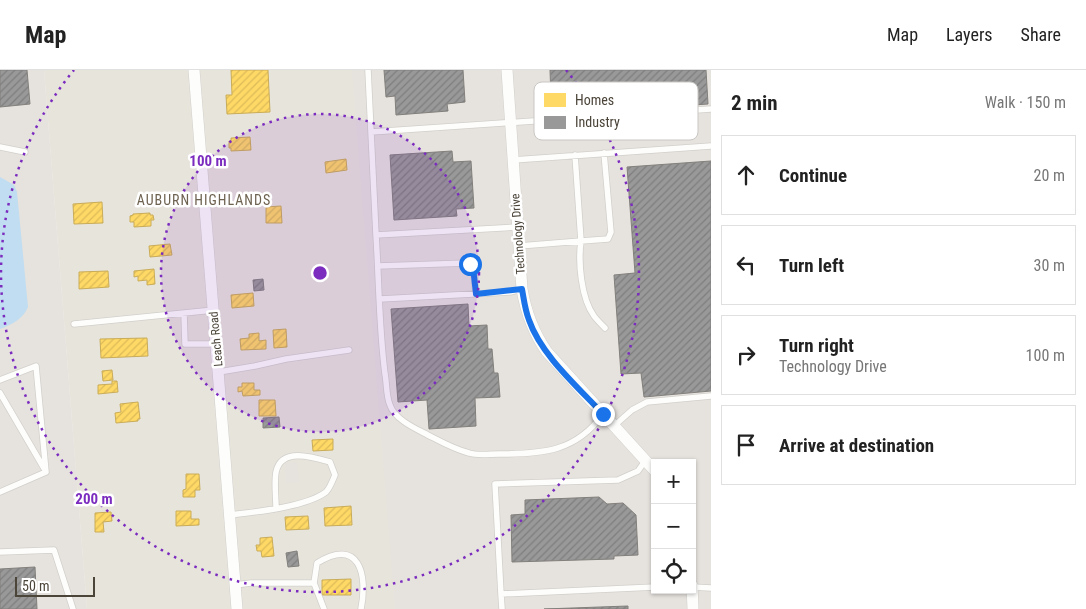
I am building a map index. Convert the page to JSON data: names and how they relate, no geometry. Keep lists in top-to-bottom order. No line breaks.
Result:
{"streets":{"street":["Technology Drive","Leach Road"]},"districts":["AUBURN HIGHLANDS"],"legend":["Homes","Industry"],"scale_bar":"50 m","page":{"header":"Map","nav":["Map","Layers","Share"],"heading":["2 min","Walk · 150 m"],"list":[["Continue","20 m"],["Turn left","30 m"],["Turn right","Technology Drive","100 m"],"Arrive at destination"],"map_buttons":["+","−"],"scale":"50 m"},"rings":["100 m","200 m"]}
